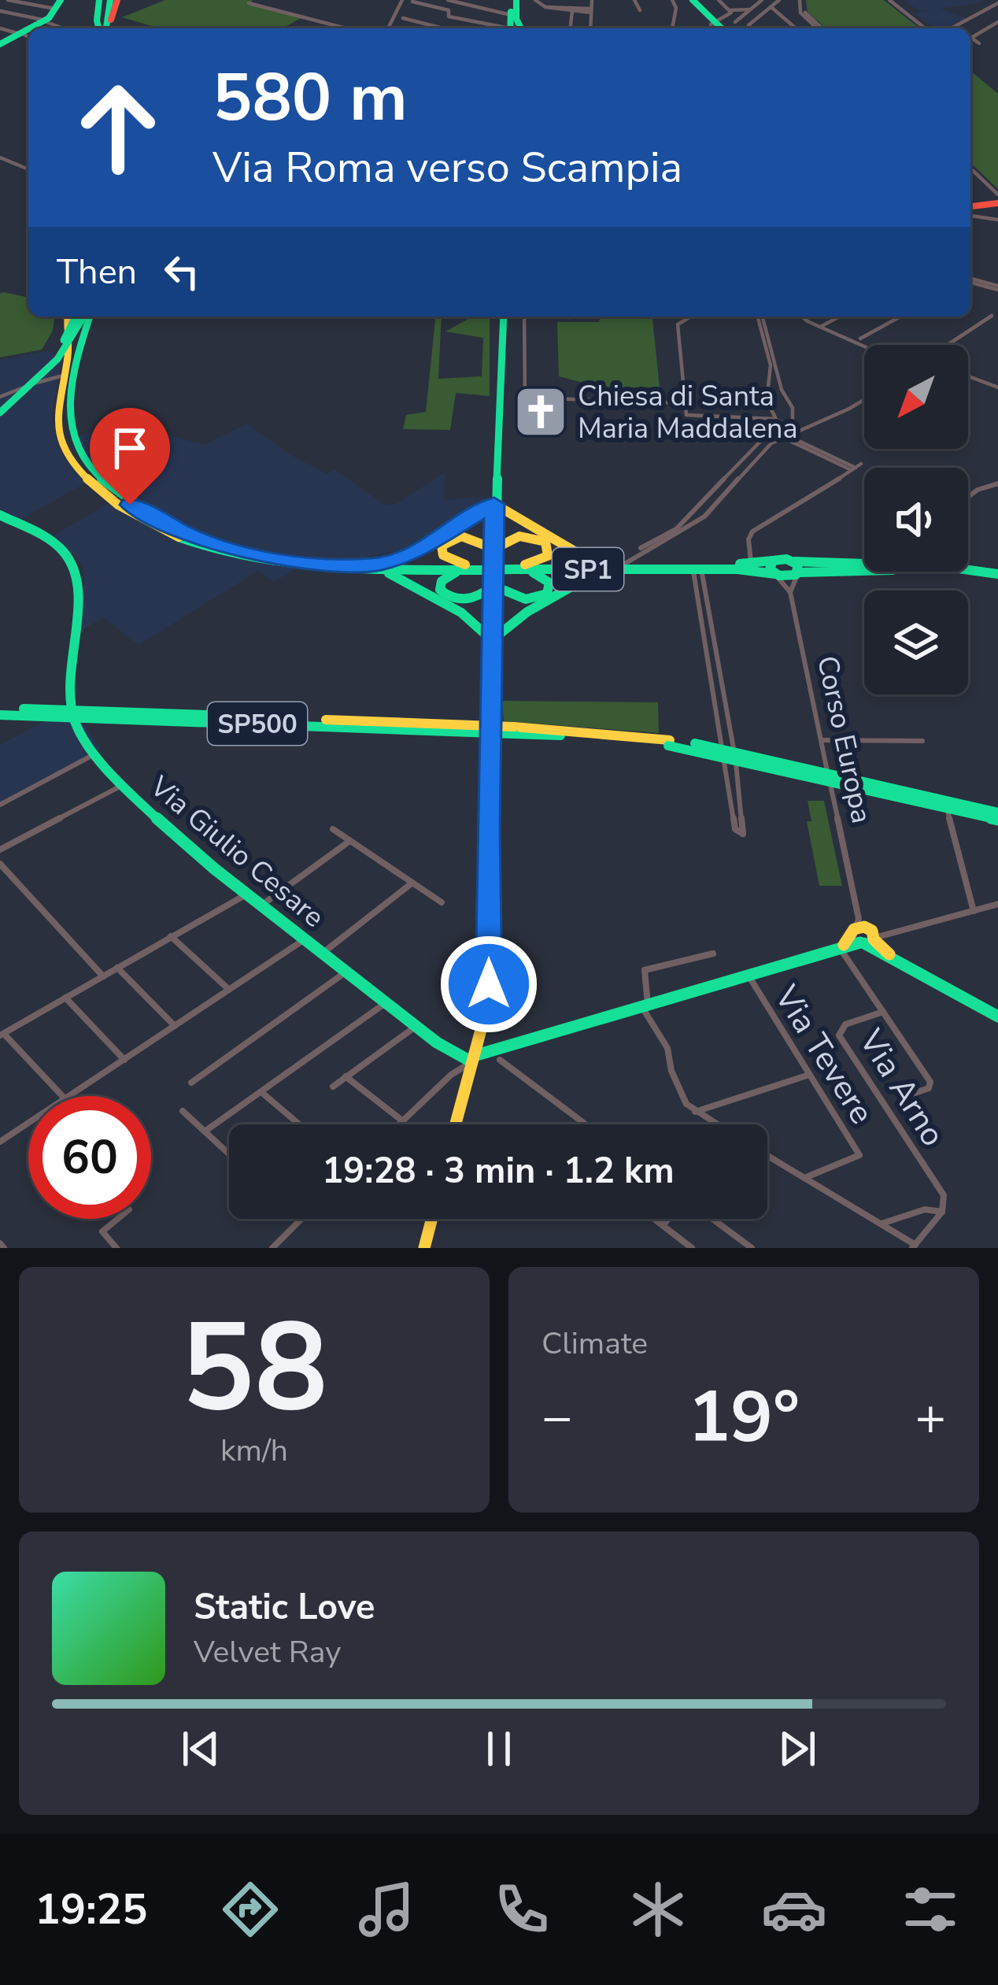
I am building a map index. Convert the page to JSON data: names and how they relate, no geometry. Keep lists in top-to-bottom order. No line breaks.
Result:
{"streets":{"main road":["SP1","SP500","Via Giulio Cesare"],"street":["Corso Europa","Via Tevere","Via Arno"]},"crossings":[["SP1","Corso Europa"]],"places":{"church":["Chiesa di Santa Maria Maddalena"]},"north":"bottom left","page":{"turn":["580 m","Via Roma verso Scampia"],"then":"Then","limit":"60","trip":"19:28 · 3 min · 1.2 km","tile":[["58","km/h"],"Climate"],"heat":["−","19°","+"],"song":["Static Love","Velvet Ray"],"tabs":"19:25"}}
